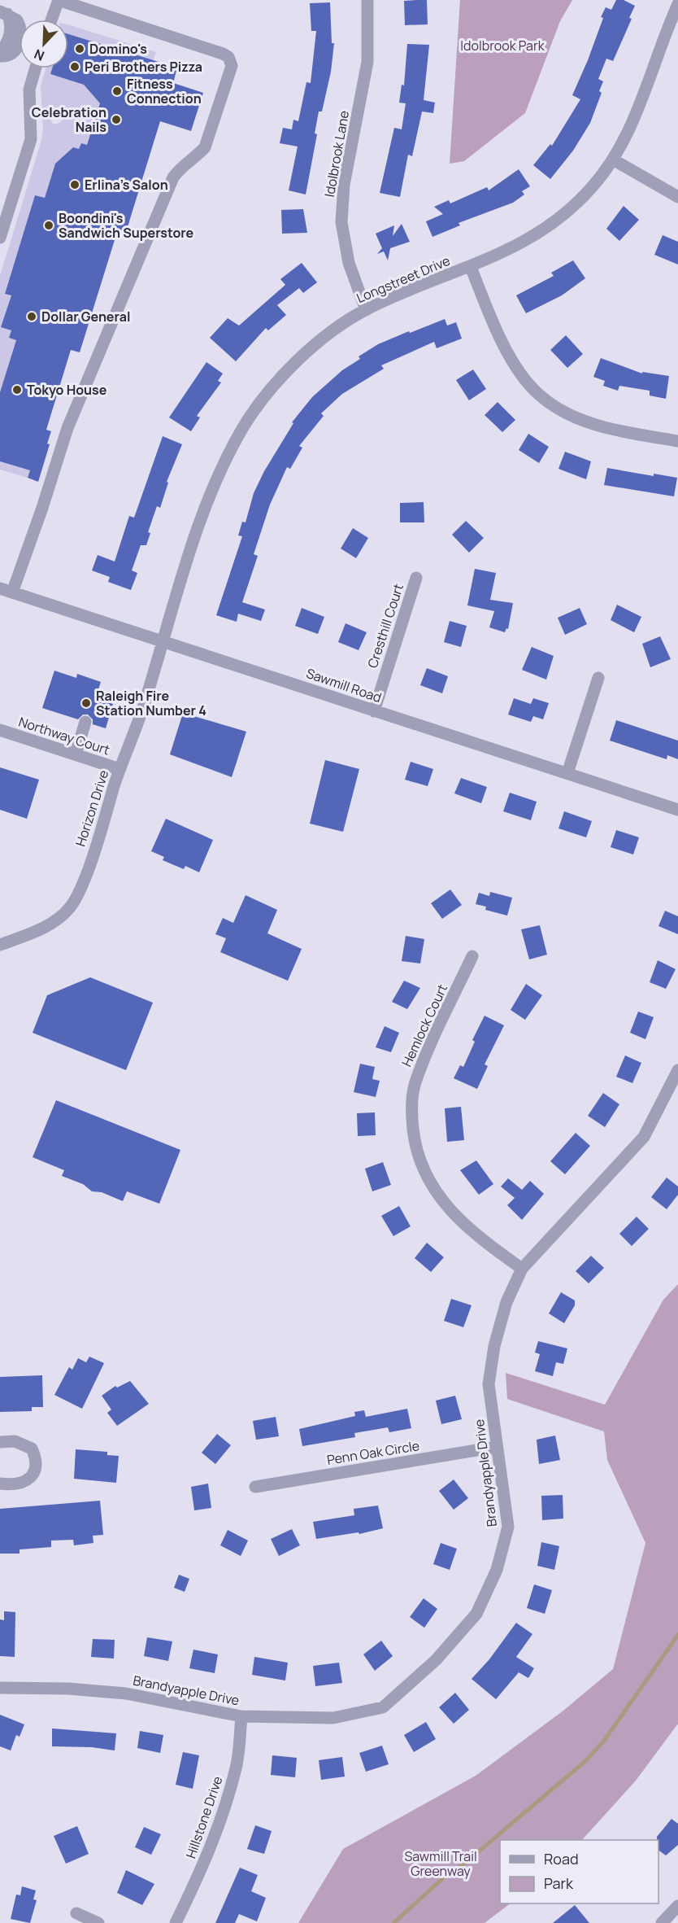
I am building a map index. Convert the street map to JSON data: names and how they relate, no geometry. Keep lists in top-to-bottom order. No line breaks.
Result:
{"streets":{"street":["Idolbrook Lane","Longstreet Drive","Cresthill Court","Sawmill Road","Northway Court","Horizon Drive","Hemlock Court","Penn Oak Circle","Brandyapple Drive","Hillstone Drive"]},"crossings":[["Idolbrook Lane","Longstreet Drive"],["Longstreet Drive","Sawmill Road"],["Longstreet Drive","Horizon Drive"],["Cresthill Court","Sawmill Road"],["Sawmill Road","Horizon Drive"],["Northway Court","Horizon Drive"],["Hemlock Court","Brandyapple Drive"],["Penn Oak Circle","Brandyapple Drive"],["Brandyapple Drive","Hillstone Drive"]],"parks":["Idolbrook Park","Sawmill Trail Greenway"],"places":["Domino's","Peri Brothers Pizza","Fitness Connection","Celebration Nails","Erlina's Salon","Boondini's Sandwich Superstore","Dollar General","Tokyo House","Raleigh Fire Station Number 4"],"legend":["Road","Park"],"north":"bottom left"}
